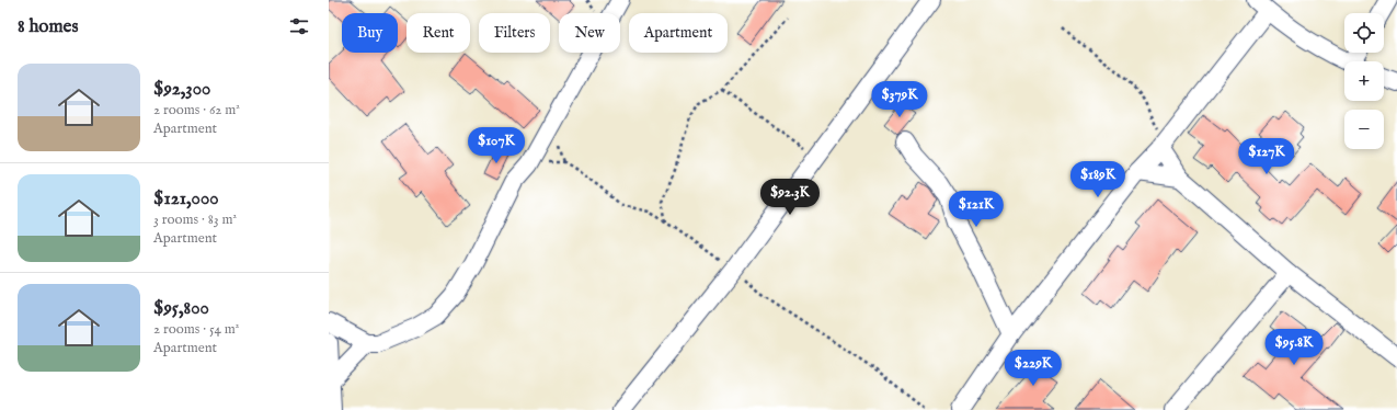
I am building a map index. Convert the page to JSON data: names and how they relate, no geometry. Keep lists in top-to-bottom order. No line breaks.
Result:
{"page":{"heading":"8 homes","map_buttons":["+","−"],"chip":["Buy","Rent","Filters","New","Apartment"],"list":[{"name":"$92,300","note":"2 rooms · 62 m² · Apartment"},{"name":"$121,000","note":"3 rooms · 83 m² · Apartment"},{"name":"$95,800","note":"2 rooms · 54 m² · Apartment"}],"price":["$379K","$107K","$127K","$189K","$92.3K","$121K","$95.8K","$229K"]}}
